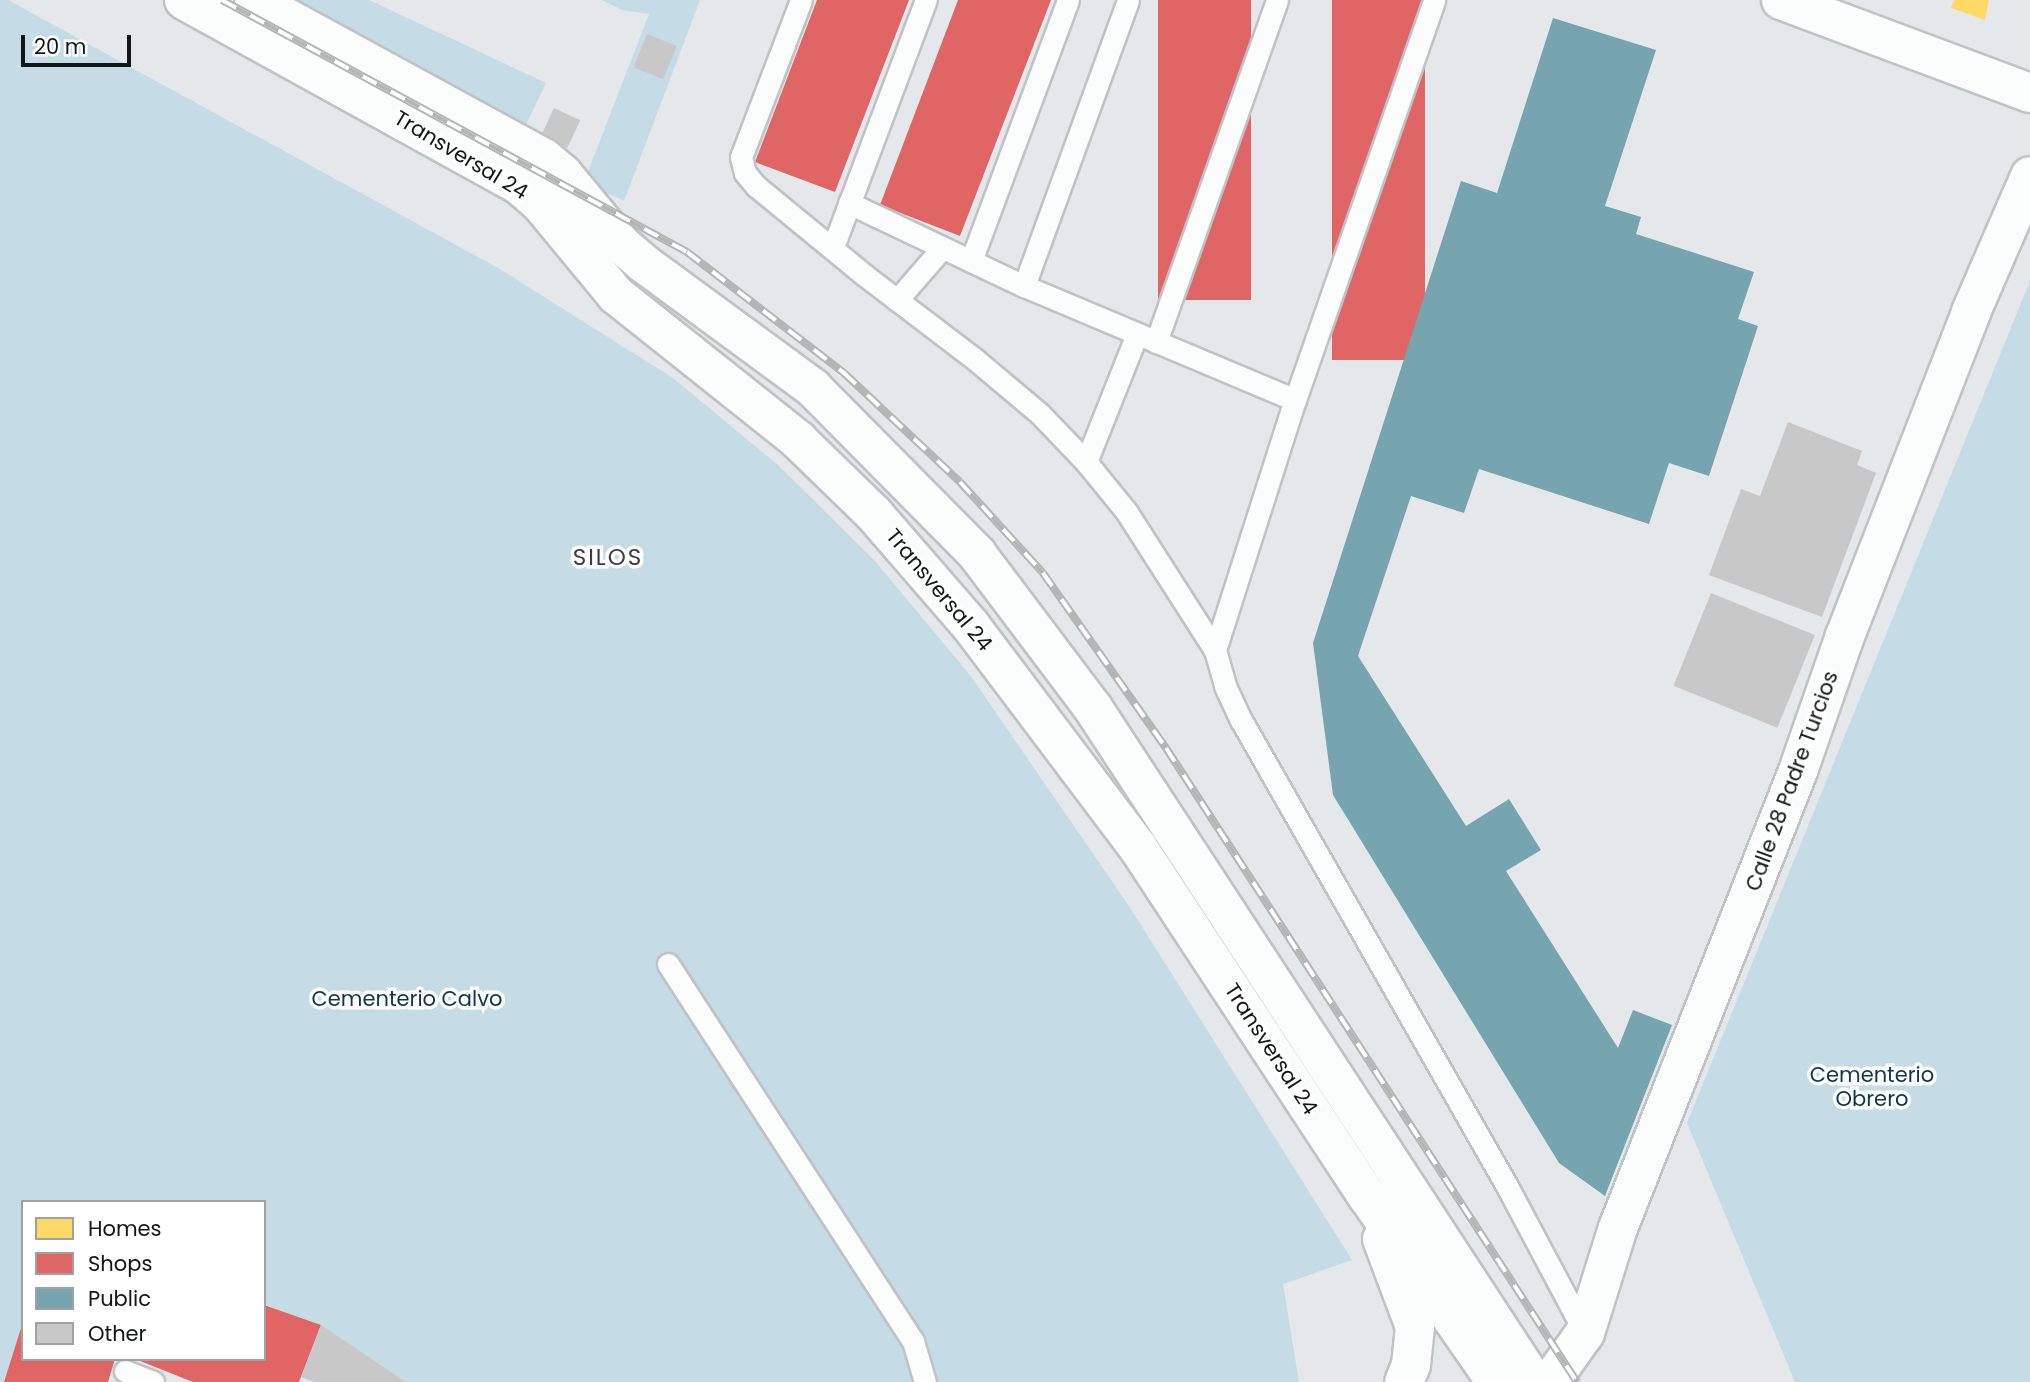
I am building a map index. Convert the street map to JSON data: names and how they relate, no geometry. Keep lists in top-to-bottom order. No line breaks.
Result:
{"streets":{"main road":["Transversal 24","Calle 28 Padre Turcios"]},"districts":["SILOS"],"parks":["Cementerio Calvo","Cementerio Obrero"],"legend":["Homes","Shops","Public","Other"],"scale_bar":"20 m"}
